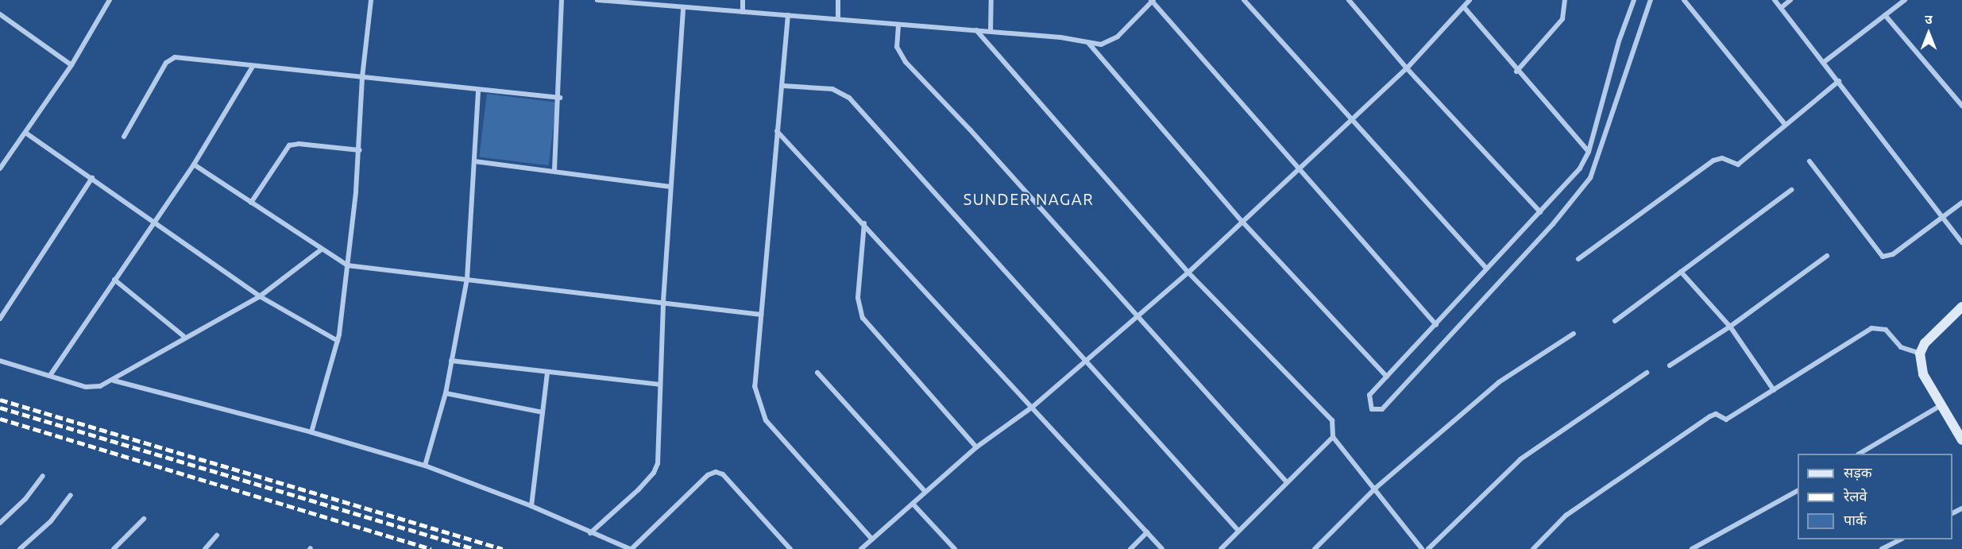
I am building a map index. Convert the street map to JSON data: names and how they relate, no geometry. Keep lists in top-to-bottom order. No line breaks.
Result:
{"districts":["SUNDER NAGAR"],"legend":["सड़क","रेलवे","पार्क"],"north":"top"}
